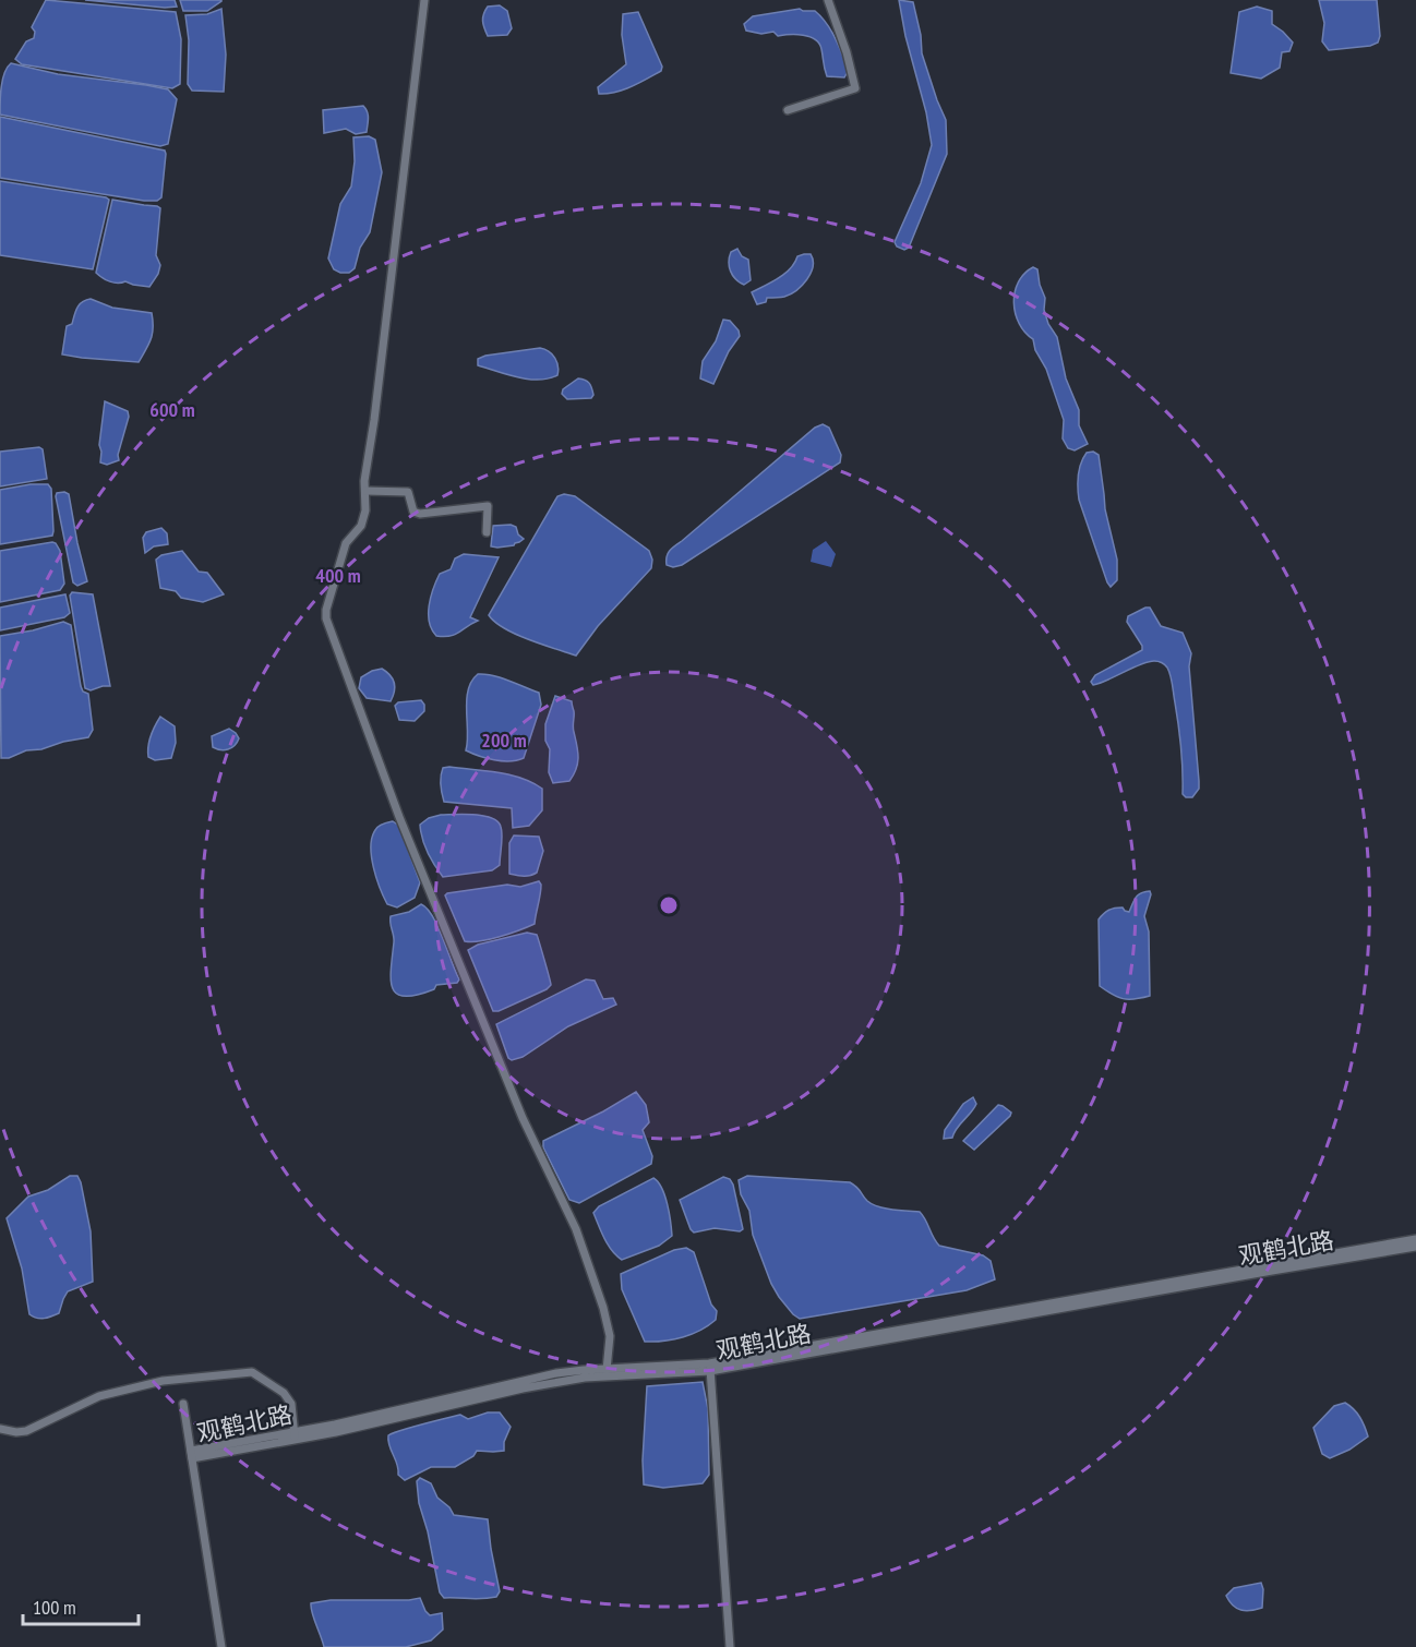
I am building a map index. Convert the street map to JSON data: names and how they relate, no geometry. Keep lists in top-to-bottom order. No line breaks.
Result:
{"streets":{"street":["观鹤北路"]},"scale_bar":"100 m","rings":["600 m","400 m","200 m"]}
